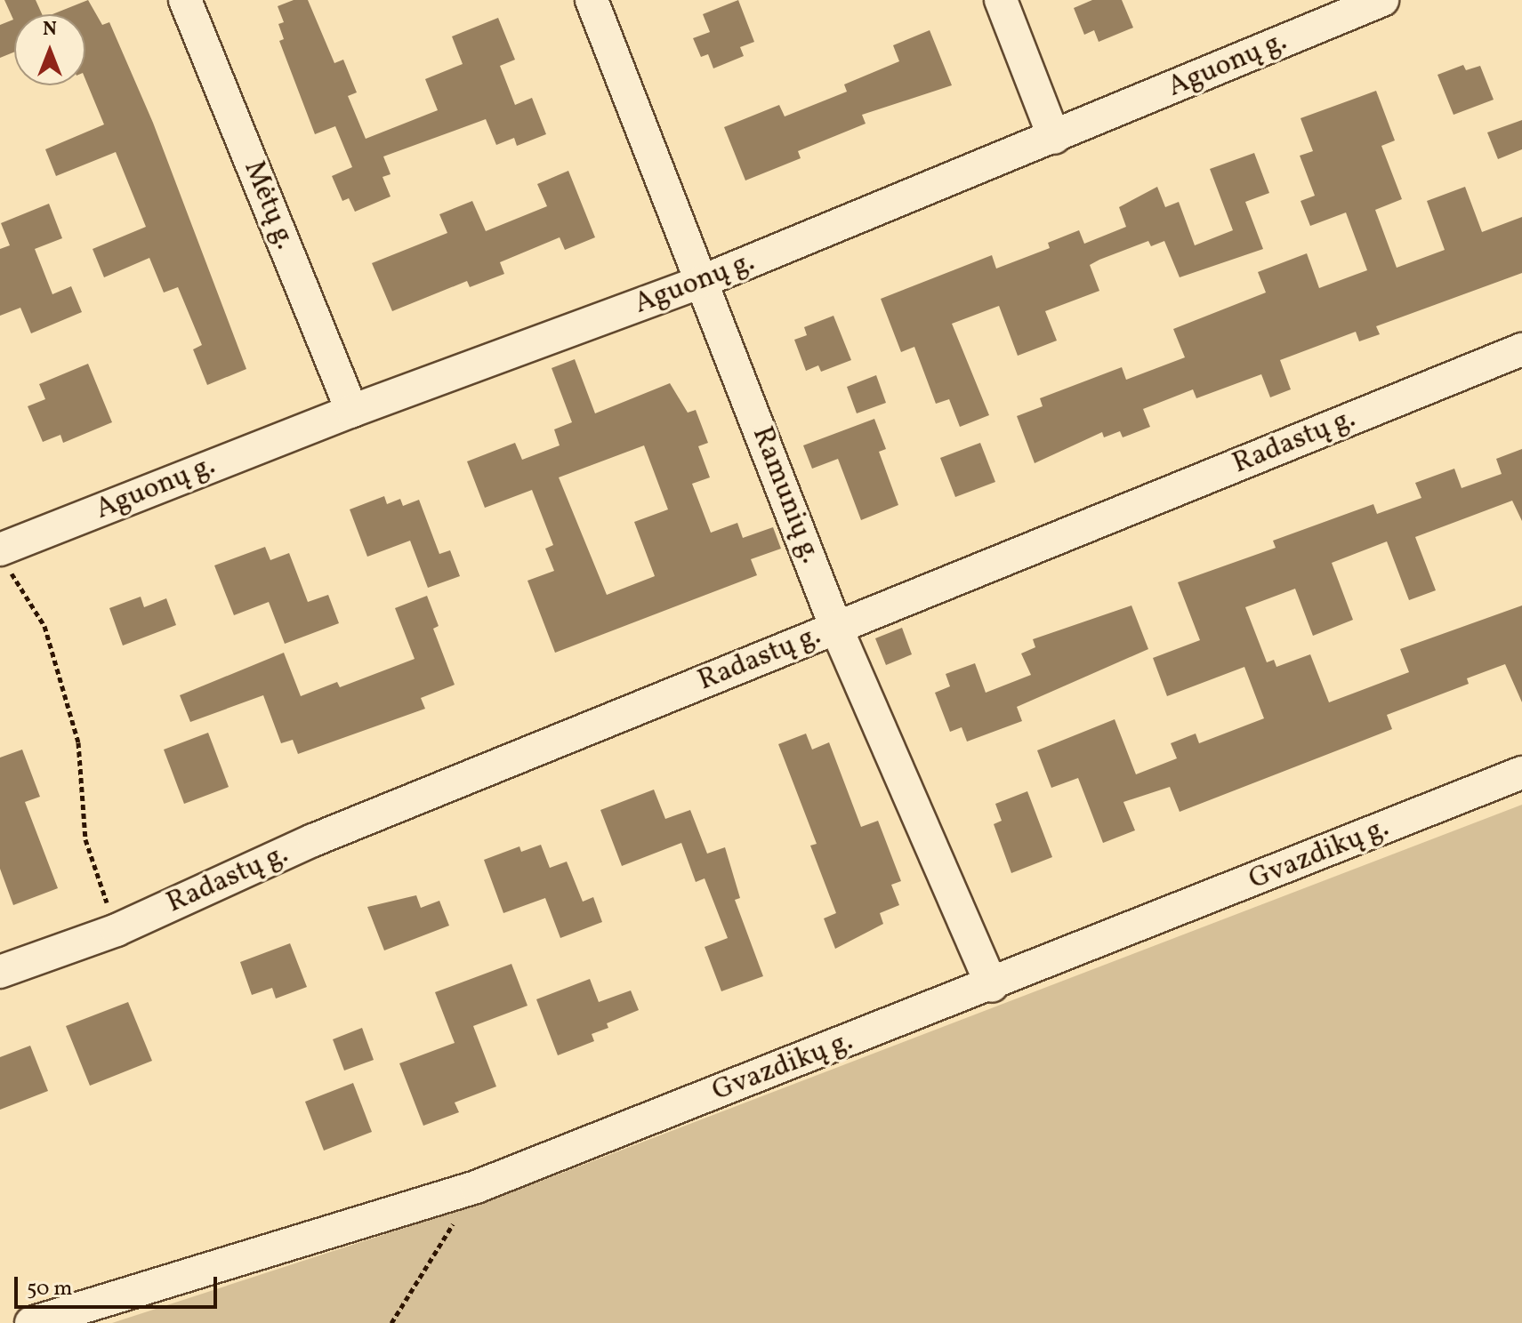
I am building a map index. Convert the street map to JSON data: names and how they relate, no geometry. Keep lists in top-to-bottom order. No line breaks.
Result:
{"streets":{"street":["Aguonų g.","Mėtų g.","Radastų g.","Ramunių g.","Gvazdikų g."]},"crossings":[["Aguonų g.","Mėtų g."],["Aguonų g.","Ramunių g."],["Radastų g.","Ramunių g."],["Ramunių g.","Gvazdikų g."]],"scale_bar":"50 m","north":"top"}
